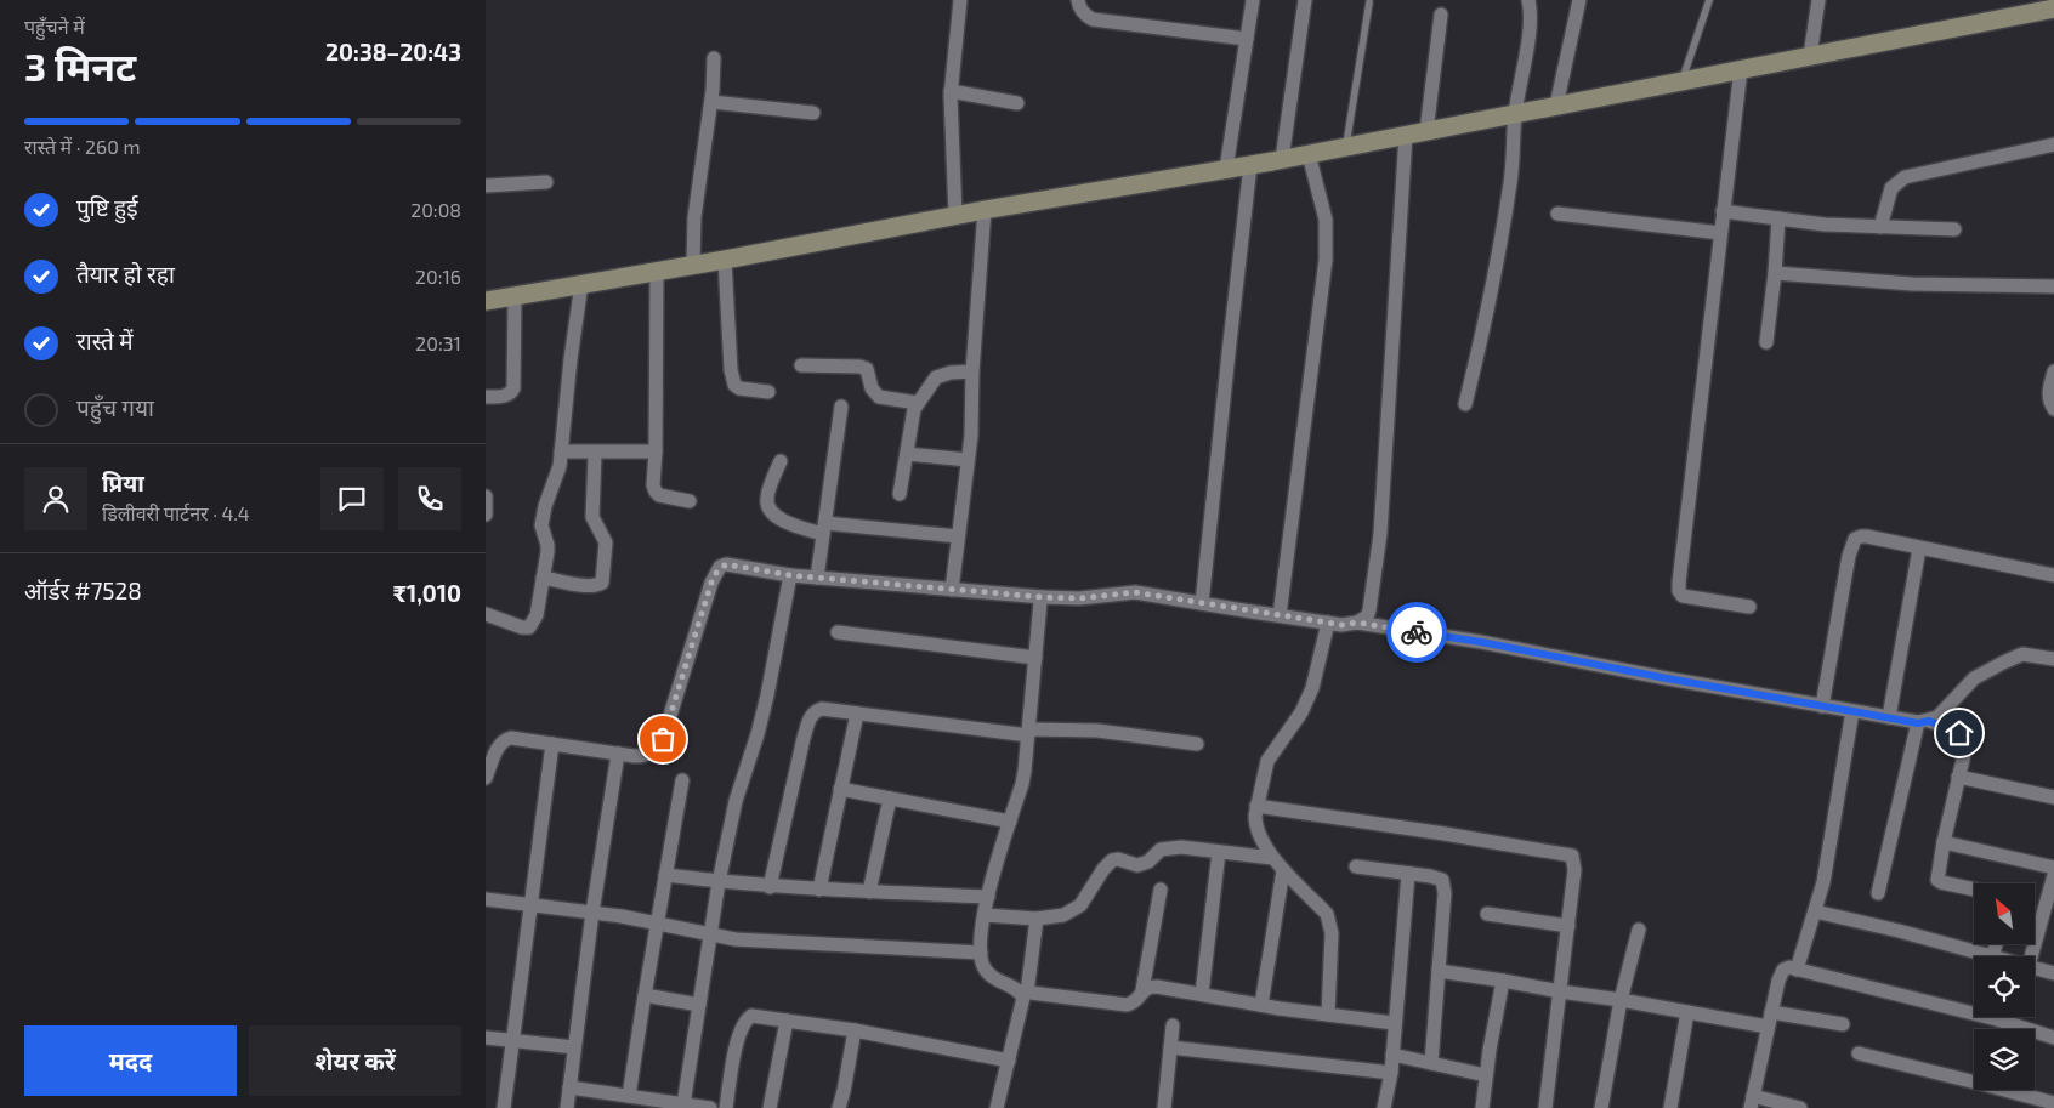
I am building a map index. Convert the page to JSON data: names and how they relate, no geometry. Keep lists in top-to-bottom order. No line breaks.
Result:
{"north":"top left","page":{"heading":["3 मिनट","पहुँचने में","20:38–20:43"],"panel":["प्रिया","डिलीवरी पार्टनर · 4.4","ऑर्डर #7528","₹1,010"],"bar":"रास्ते में · 260 m","list":[["पुष्टि हुई","20:08"],["तैयार हो रहा","20:16"],["रास्ते में","20:31"],"पहुँच गया"],"buttons":["मदद","शेयर करें"]}}
